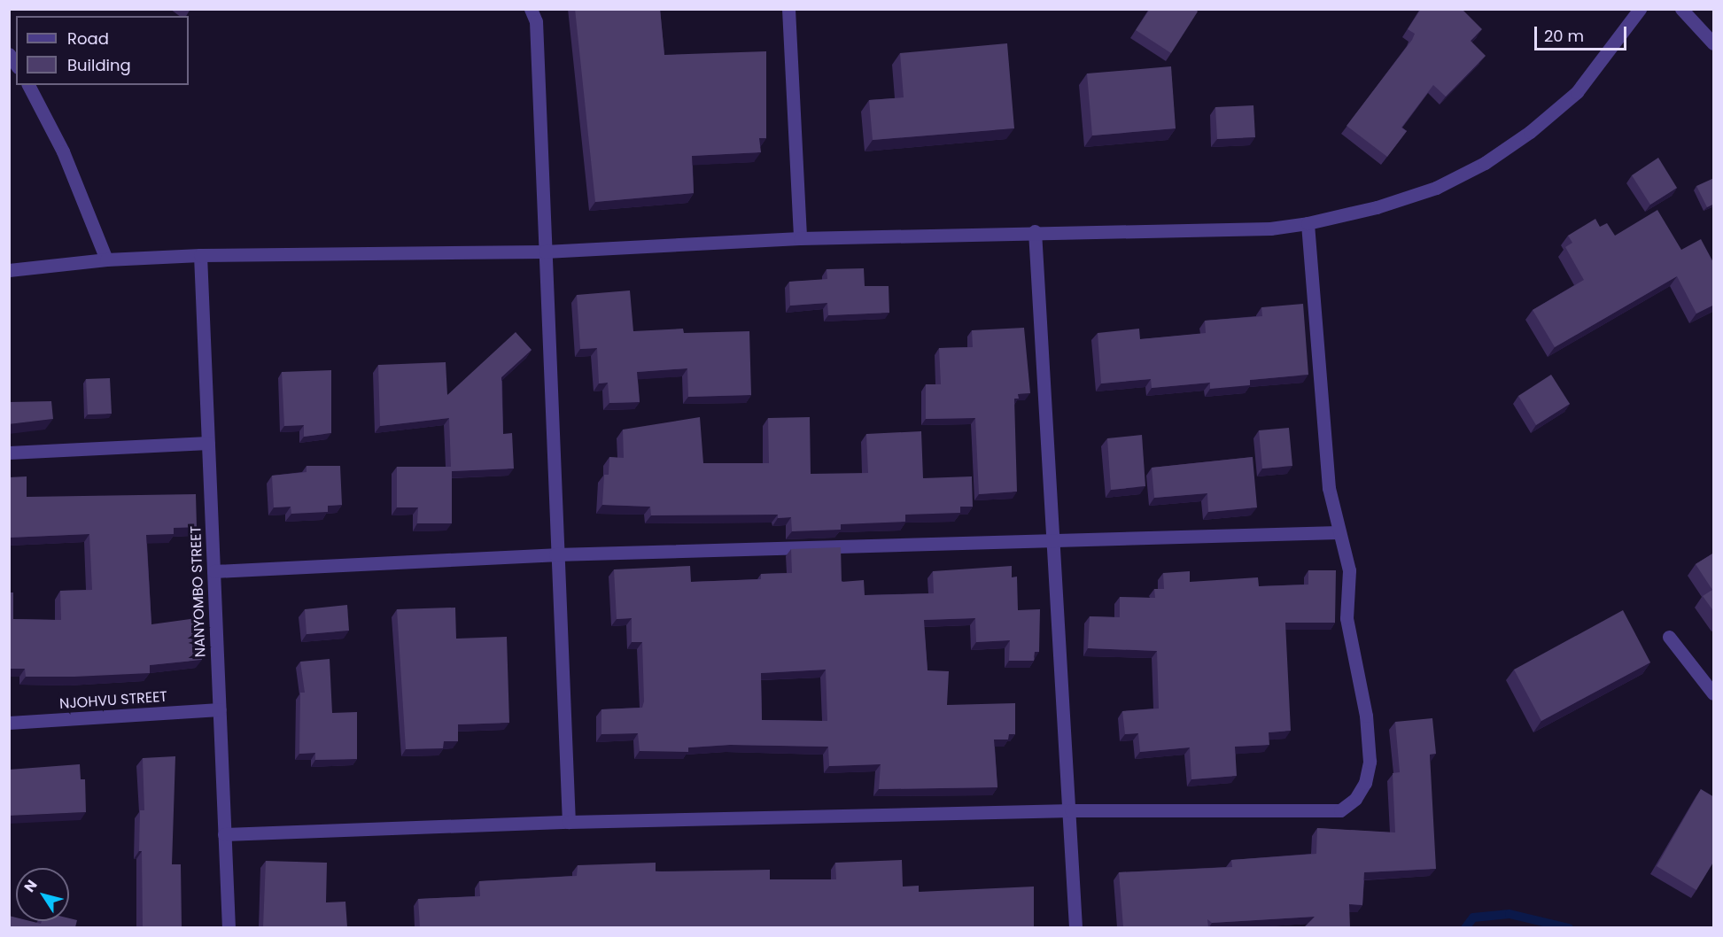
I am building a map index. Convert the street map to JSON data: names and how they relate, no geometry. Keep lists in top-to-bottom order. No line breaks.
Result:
{"streets":{"street":["NANYOMBO STREET","NJOHVU STREET"]},"crossings":[["NANYOMBO STREET","NJOHVU STREET"]],"legend":["Road","Building"],"scale_bar":"20 m","north":"top left"}
